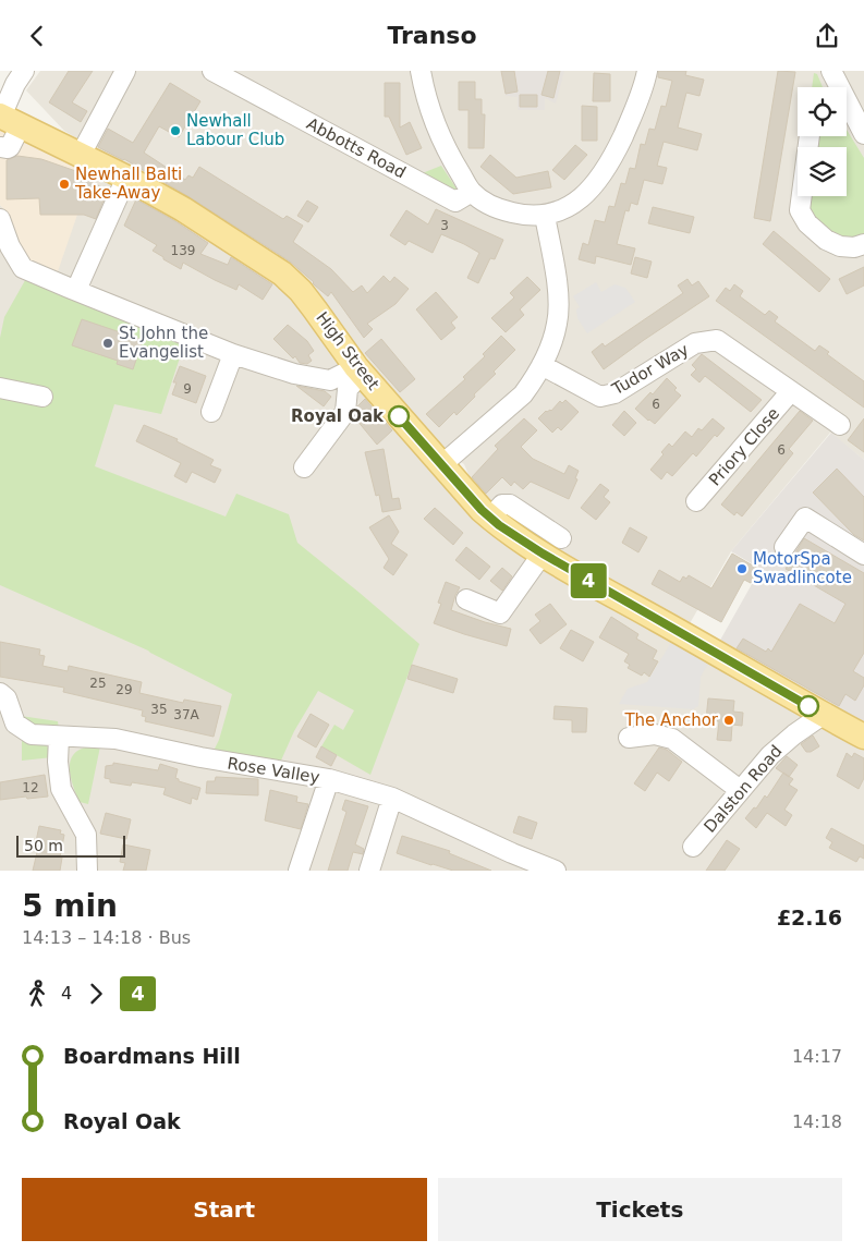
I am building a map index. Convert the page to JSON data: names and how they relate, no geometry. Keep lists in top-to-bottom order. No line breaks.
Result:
{"streets":{"main road":["High Street"],"street":["Abbotts Road","Tudor Way","Priory Close","Rose Valley","Dalston Road"]},"crossings":[["High Street","Dalston Road"],["Tudor Way","Priory Close"]],"places":["Newhall Labour Club","Newhall Balti Take-Away","St John the Evangelist","Royal Oak","MotorSpa Swadlincote","The Anchor"],"lines":["bus line 4"],"house_numbers":["3","139","9","6","6","25","29","35","37A","12"],"scale_bar":"50 m","page":{"header":"Transo","on_map":"4","scale":"50 m","heading":["5 min","14:13 – 14:18 · Bus","£2.16"],"legs":["4","4"],"list":[{"name":"Boardmans Hill","value":"14:17"},{"name":"Royal Oak","value":"14:18"}],"buttons":["Start","Tickets"]}}
